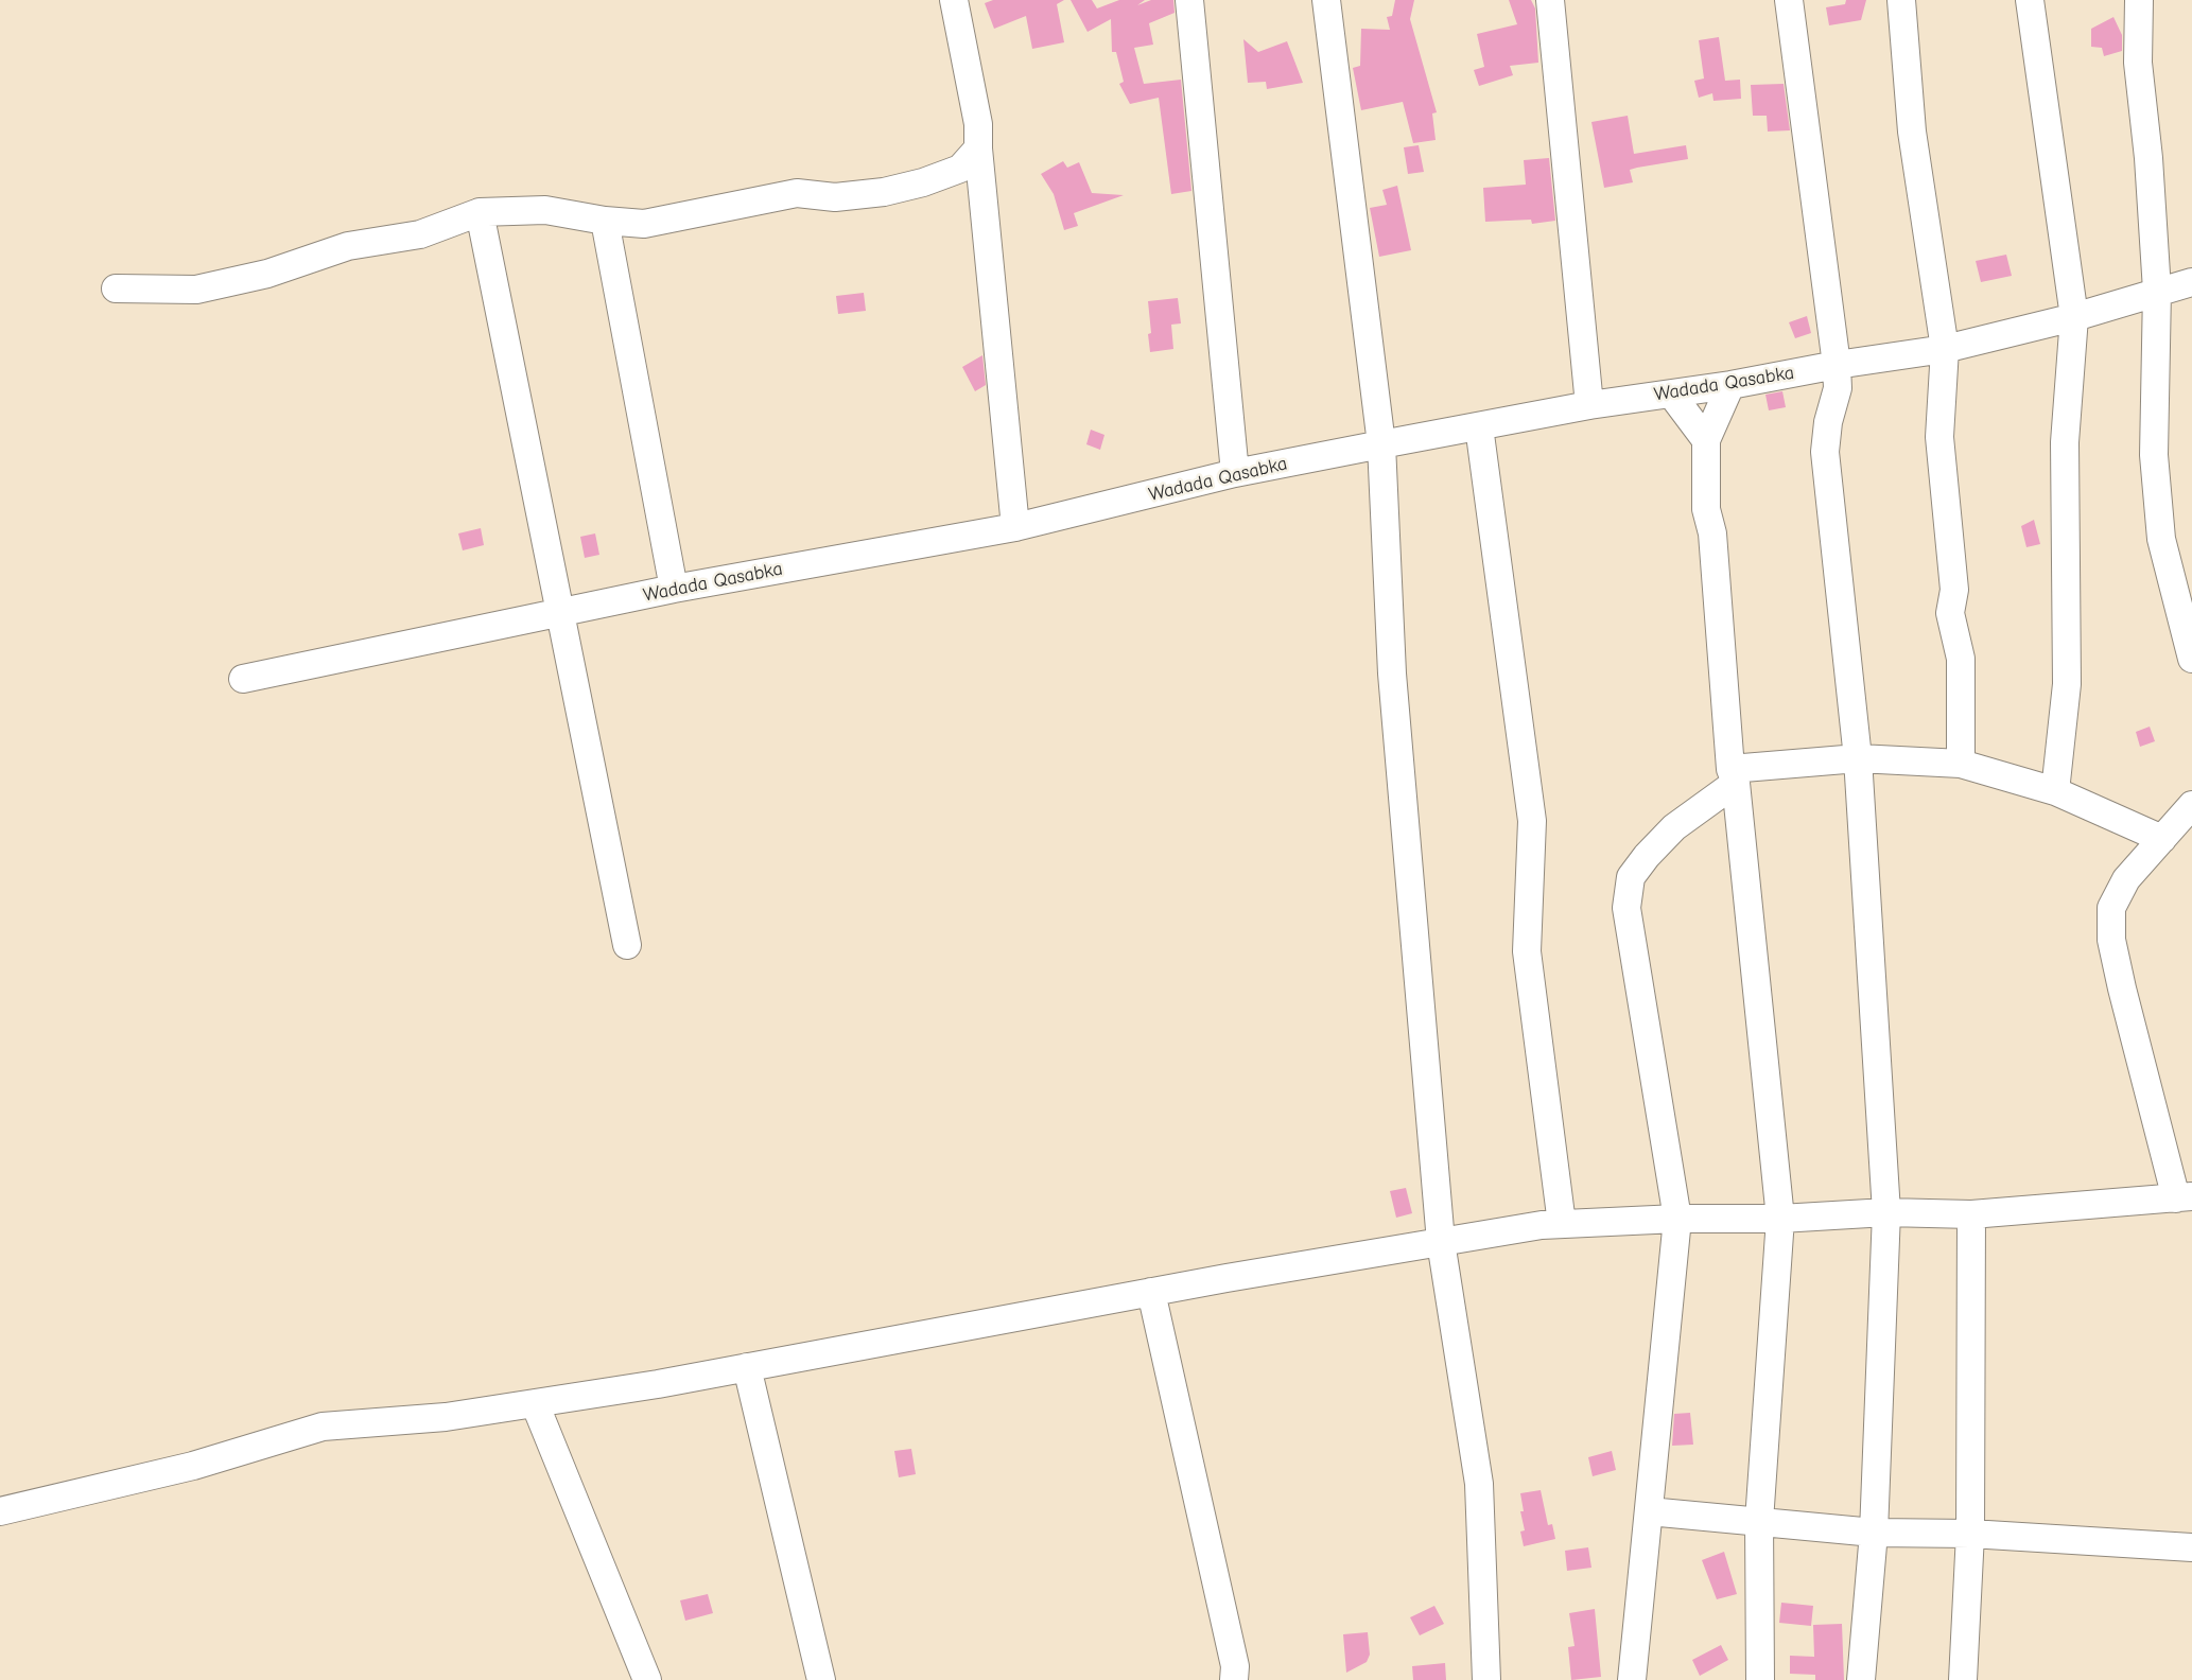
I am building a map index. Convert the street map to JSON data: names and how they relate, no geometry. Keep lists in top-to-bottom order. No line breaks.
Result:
{"streets":{"street":["Wadada Qasabka"]}}
